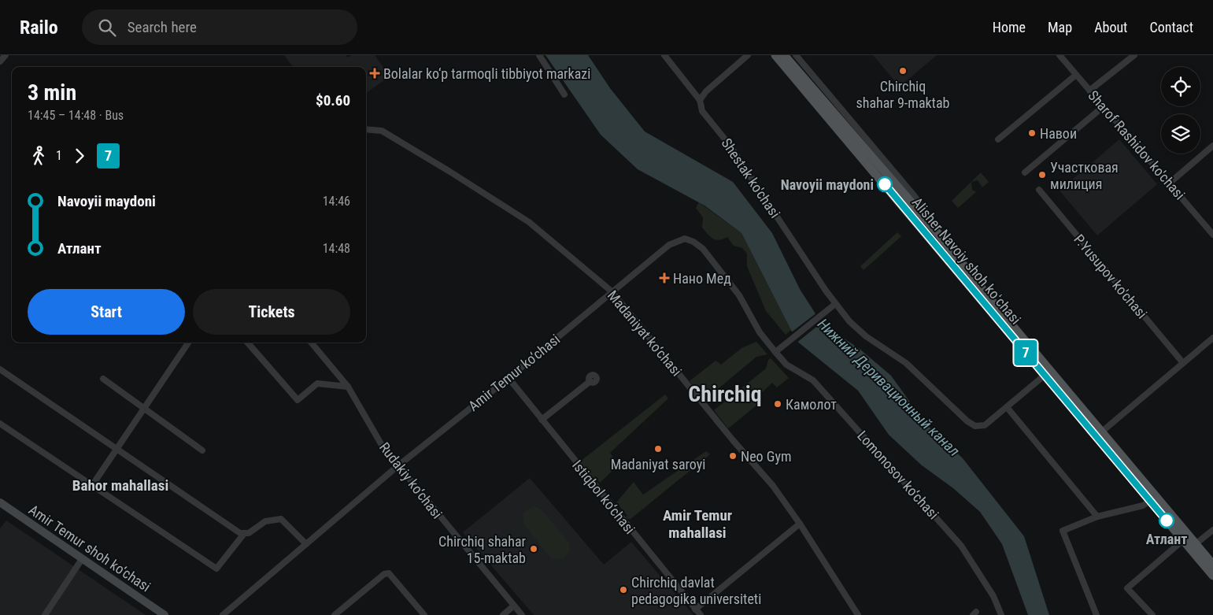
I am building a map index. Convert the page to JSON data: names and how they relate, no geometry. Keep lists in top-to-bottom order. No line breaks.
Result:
{"streets":{"main road":["Alisher Navoiy shoh koʻchasi","Amir Temur shoh ko‘chasi"],"street":["Sharof Rashidov ko'chasi","Shestak ko'chasi","P.Yusupov ko'chasi","Madaniyat ko‘chasi","Amir Temur ko‘chasi","Lomonosov ko‘chasi","Rudakiy ko‘chasi","Istiqbol ko‘chasi"]},"crossings":[["Shestak ko'chasi","Alisher Navoiy shoh koʻchasi"],["Madaniyat ko‘chasi","Amir Temur ko‘chasi"],["Amir Temur ko‘chasi","Lomonosov ko‘chasi"],["Amir Temur ko‘chasi","Rudakiy ko‘chasi"],["Amir Temur ko‘chasi","Istiqbol ko‘chasi"]],"districts":["Chirchiq","Bahor mahallasi","Amir Temur mahallasi"],"water":["Нижний Деривационный канал"],"places":{"other":["Chirchiq shahar 9-maktab","Навои","Участковая милиция","Navoyii maydoni","Камолот","Madaniyat saroyi","Neo Gym","Атлант","Chirchiq shahar 15-maktab","Chirchiq davlat pedagogika universiteti"],"health":["Bolalar ko‘p tarmoqli tibbiyot markazi","Нано Мед"]},"lines":["bus line 7"],"page":{"header":"Railo","search":"Search here","nav":["Home","Map","About","Contact"],"on_map":"7","heading":["3 min","14:45 – 14:48 · Bus","$0.60"],"legs":["1","7"],"list":[{"name":"Navoyii maydoni","value":"14:46"},{"name":"Атлант","value":"14:48"}],"buttons":["Start","Tickets"]}}
